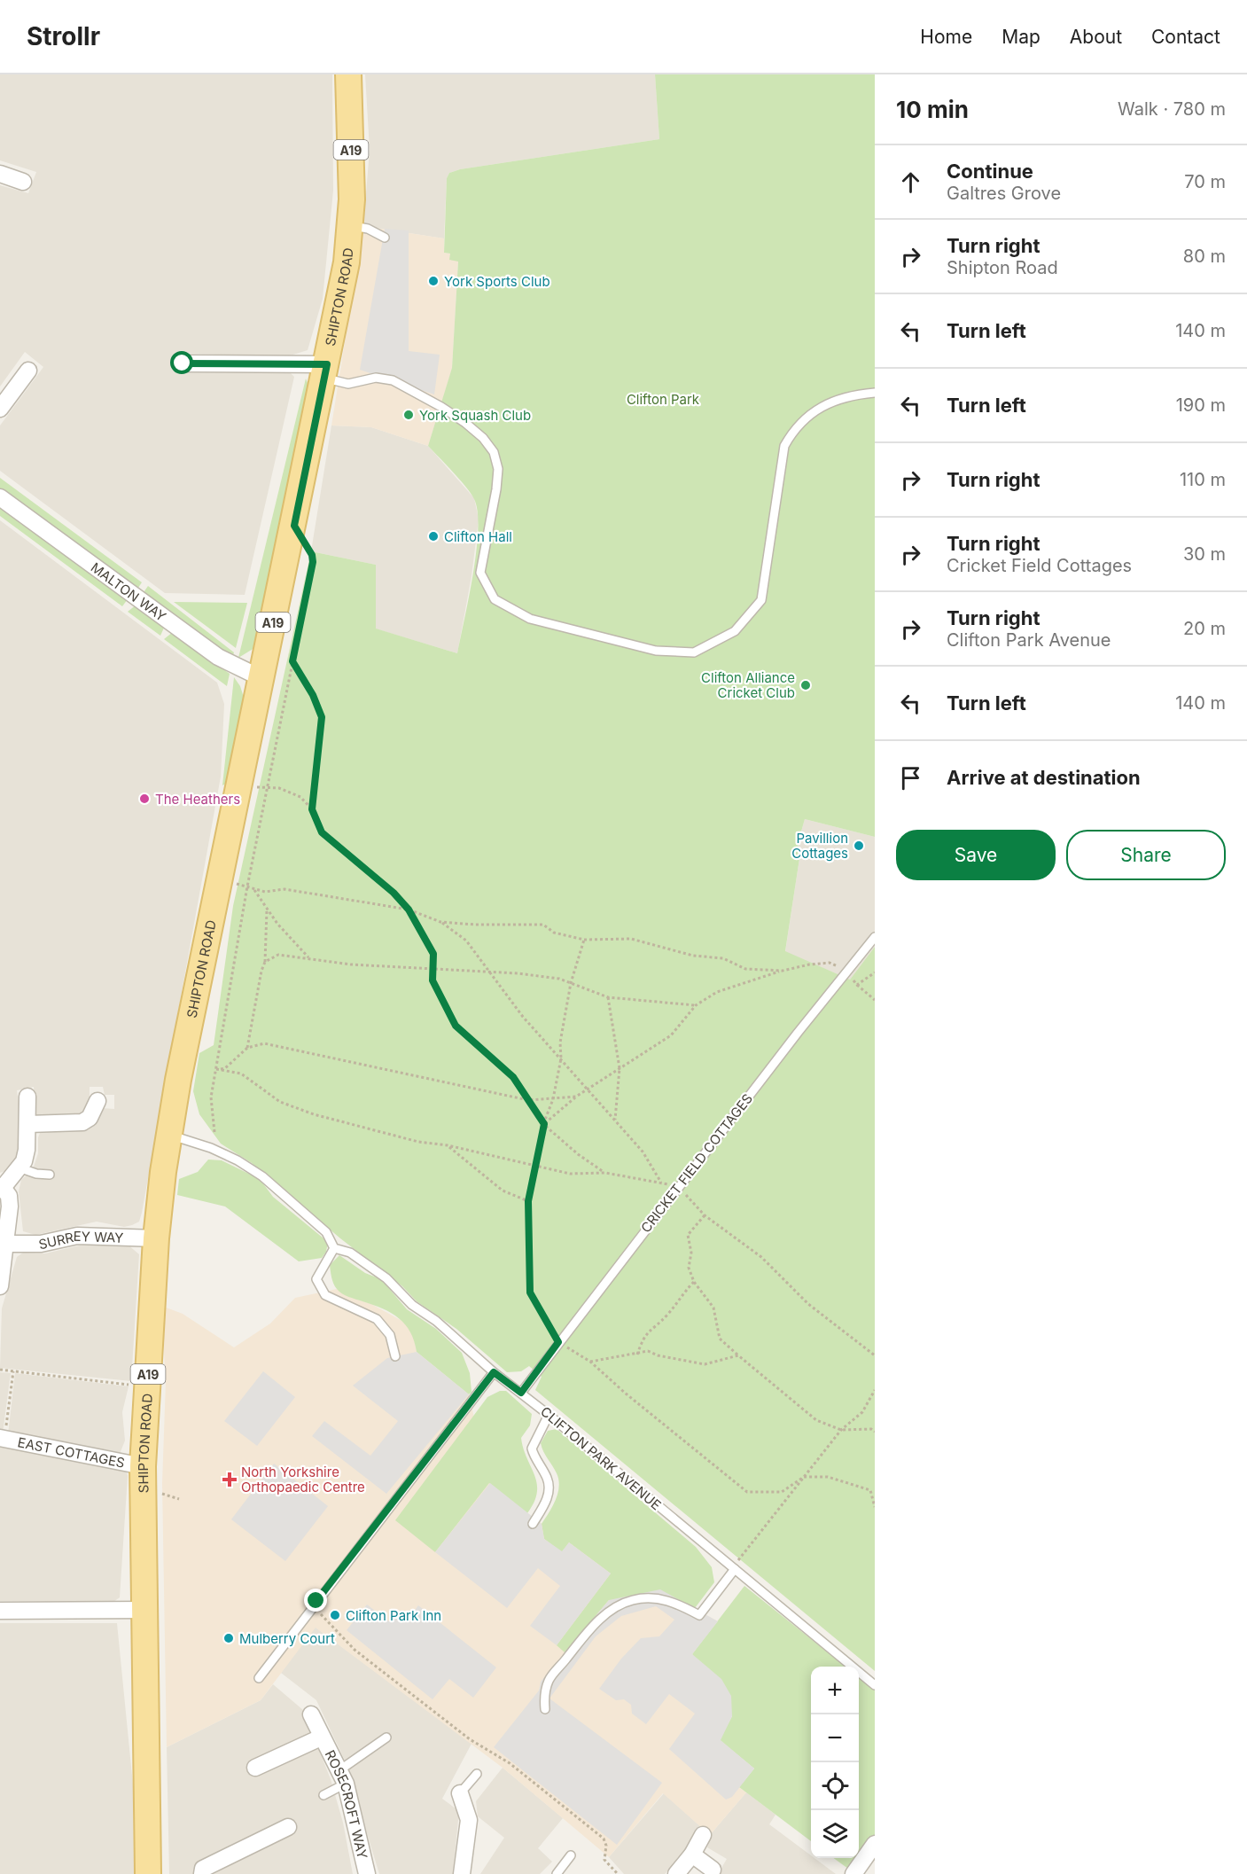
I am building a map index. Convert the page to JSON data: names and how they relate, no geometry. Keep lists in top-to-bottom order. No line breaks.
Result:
{"streets":{"main road":["A19","SHIPTON ROAD"],"street":["MALTON WAY","SURREY WAY","EAST COTTAGES","ROSECROFT WAY"],"lane":["CRICKET FIELD COTTAGES","CLIFTON PARK AVENUE"]},"crossings":[["SHIPTON ROAD","MALTON WAY"],["SHIPTON ROAD","SURREY WAY"],["SHIPTON ROAD","EAST COTTAGES"],["CRICKET FIELD COTTAGES","CLIFTON PARK AVENUE"]],"parks":["Clifton Park"],"places":{"other":["York Sports Club","York Squash Club","Clifton Hall","Clifton Alliance Cricket Club","The Heathers","Pavillion Cottages","Clifton Park Inn","Mulberry Court"],"health":["North Yorkshire Orthopaedic Centre"]},"page":{"header":"Strollr","nav":["Home","Map","About","Contact"],"heading":["10 min","Walk · 780 m"],"list":[["Continue","Galtres Grove","70 m"],["Turn right","Shipton Road","80 m"],["Turn left","140 m"],["Turn left","190 m"],["Turn right","110 m"],["Turn right","Cricket Field Cottages","30 m"],["Turn right","Clifton Park Avenue","20 m"],["Turn left","140 m"],"Arrive at destination"],"buttons":["Save","Share"],"map_buttons":["+","−"]}}
